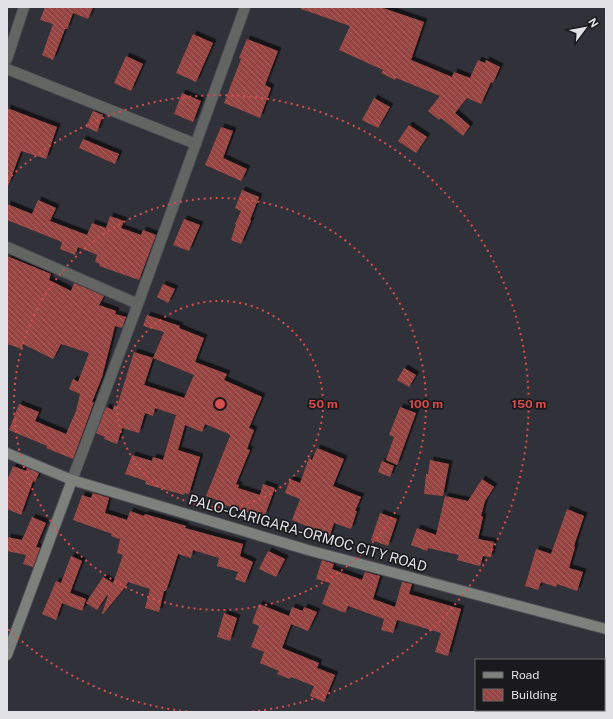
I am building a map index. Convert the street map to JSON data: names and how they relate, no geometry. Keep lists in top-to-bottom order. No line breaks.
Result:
{"streets":{"main road":["PALO-CARIGARA-ORMOC CITY ROAD"]},"legend":["Road","Building"],"north":"top right","rings":["50 m","100 m","150 m"]}
